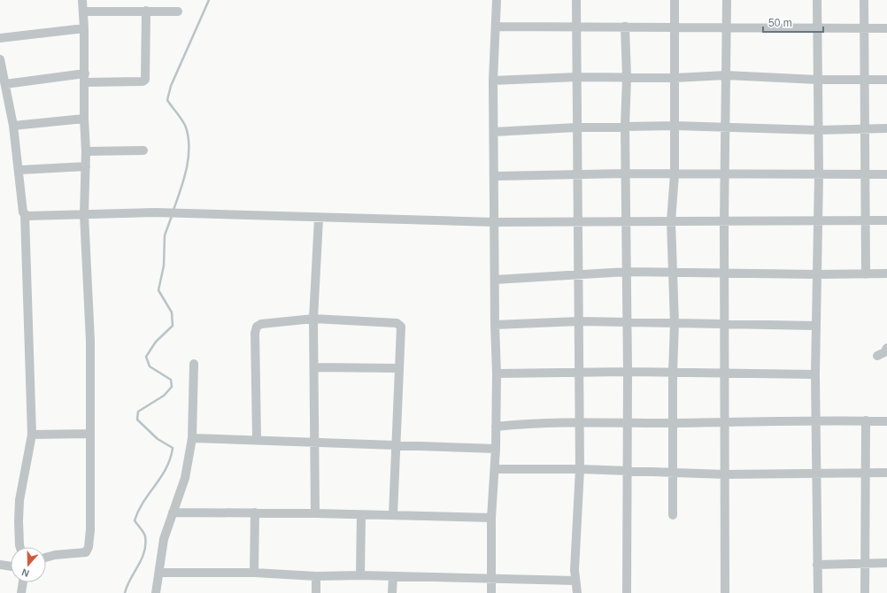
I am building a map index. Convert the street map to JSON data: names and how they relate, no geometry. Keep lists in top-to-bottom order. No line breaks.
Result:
{"scale_bar":"50 m","north":"bottom"}
